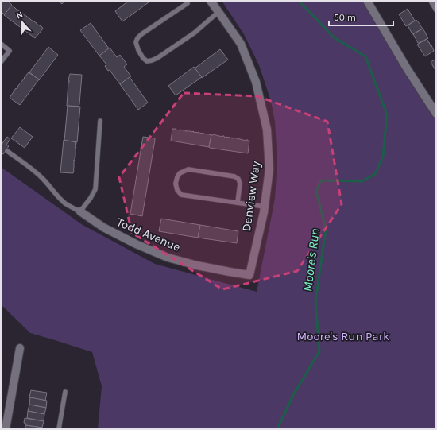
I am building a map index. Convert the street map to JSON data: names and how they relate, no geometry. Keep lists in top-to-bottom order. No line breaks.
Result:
{"streets":{"street":["Denview Way","Todd Avenue"]},"crossings":[["Denview Way","Todd Avenue"]],"water":["Moore's Run"],"parks":["Moore's Run Park"],"scale_bar":"50 m","north":"top"}
